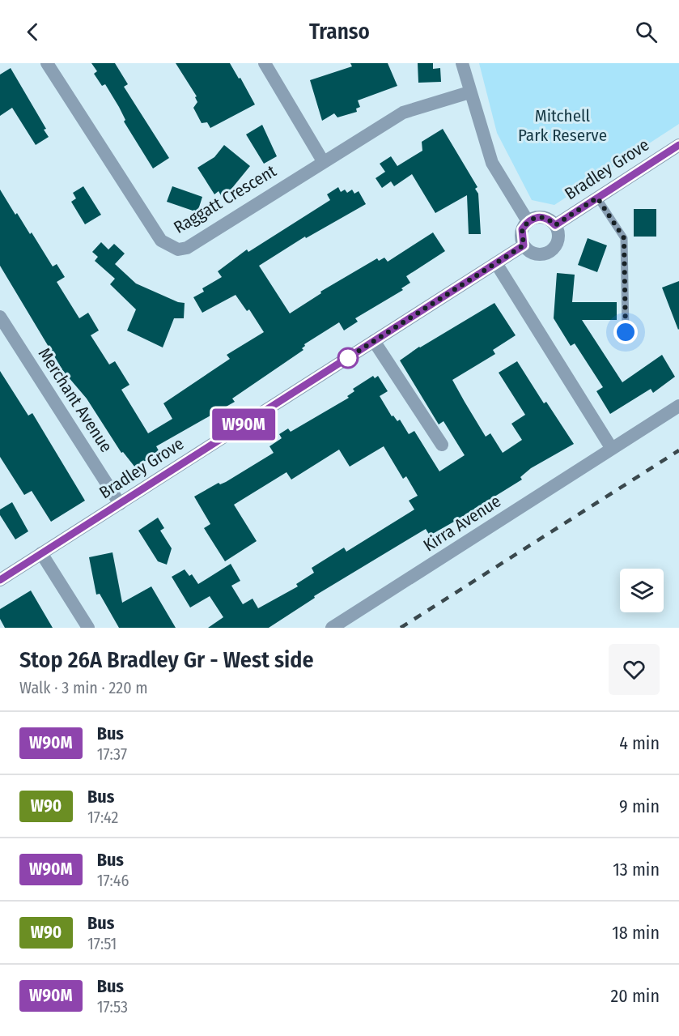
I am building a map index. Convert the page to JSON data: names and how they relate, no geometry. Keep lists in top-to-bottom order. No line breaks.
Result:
{"streets":{"street":["Bradley Grove","Raggatt Crescent","Merchant Avenue","Kirra Avenue"]},"crossings":[["Bradley Grove","Merchant Avenue"]],"parks":["Mitchell Park Reserve"],"lines":["bus line W90M"],"page":{"header":"Transo","on_map":"W90M","heading":["Stop 26A Bradley Gr - West side","Walk · 3 min · 220 m"],"list":[{"mark":"W90M","name":"Bus","note":"17:37","value":"4 min"},{"mark":"W90","name":"Bus","note":"17:42","value":"9 min"},{"mark":"W90M","name":"Bus","note":"17:46","value":"13 min"},{"mark":"W90","name":"Bus","note":"17:51","value":"18 min"},{"mark":"W90M","name":"Bus","note":"17:53","value":"20 min"}]}}
